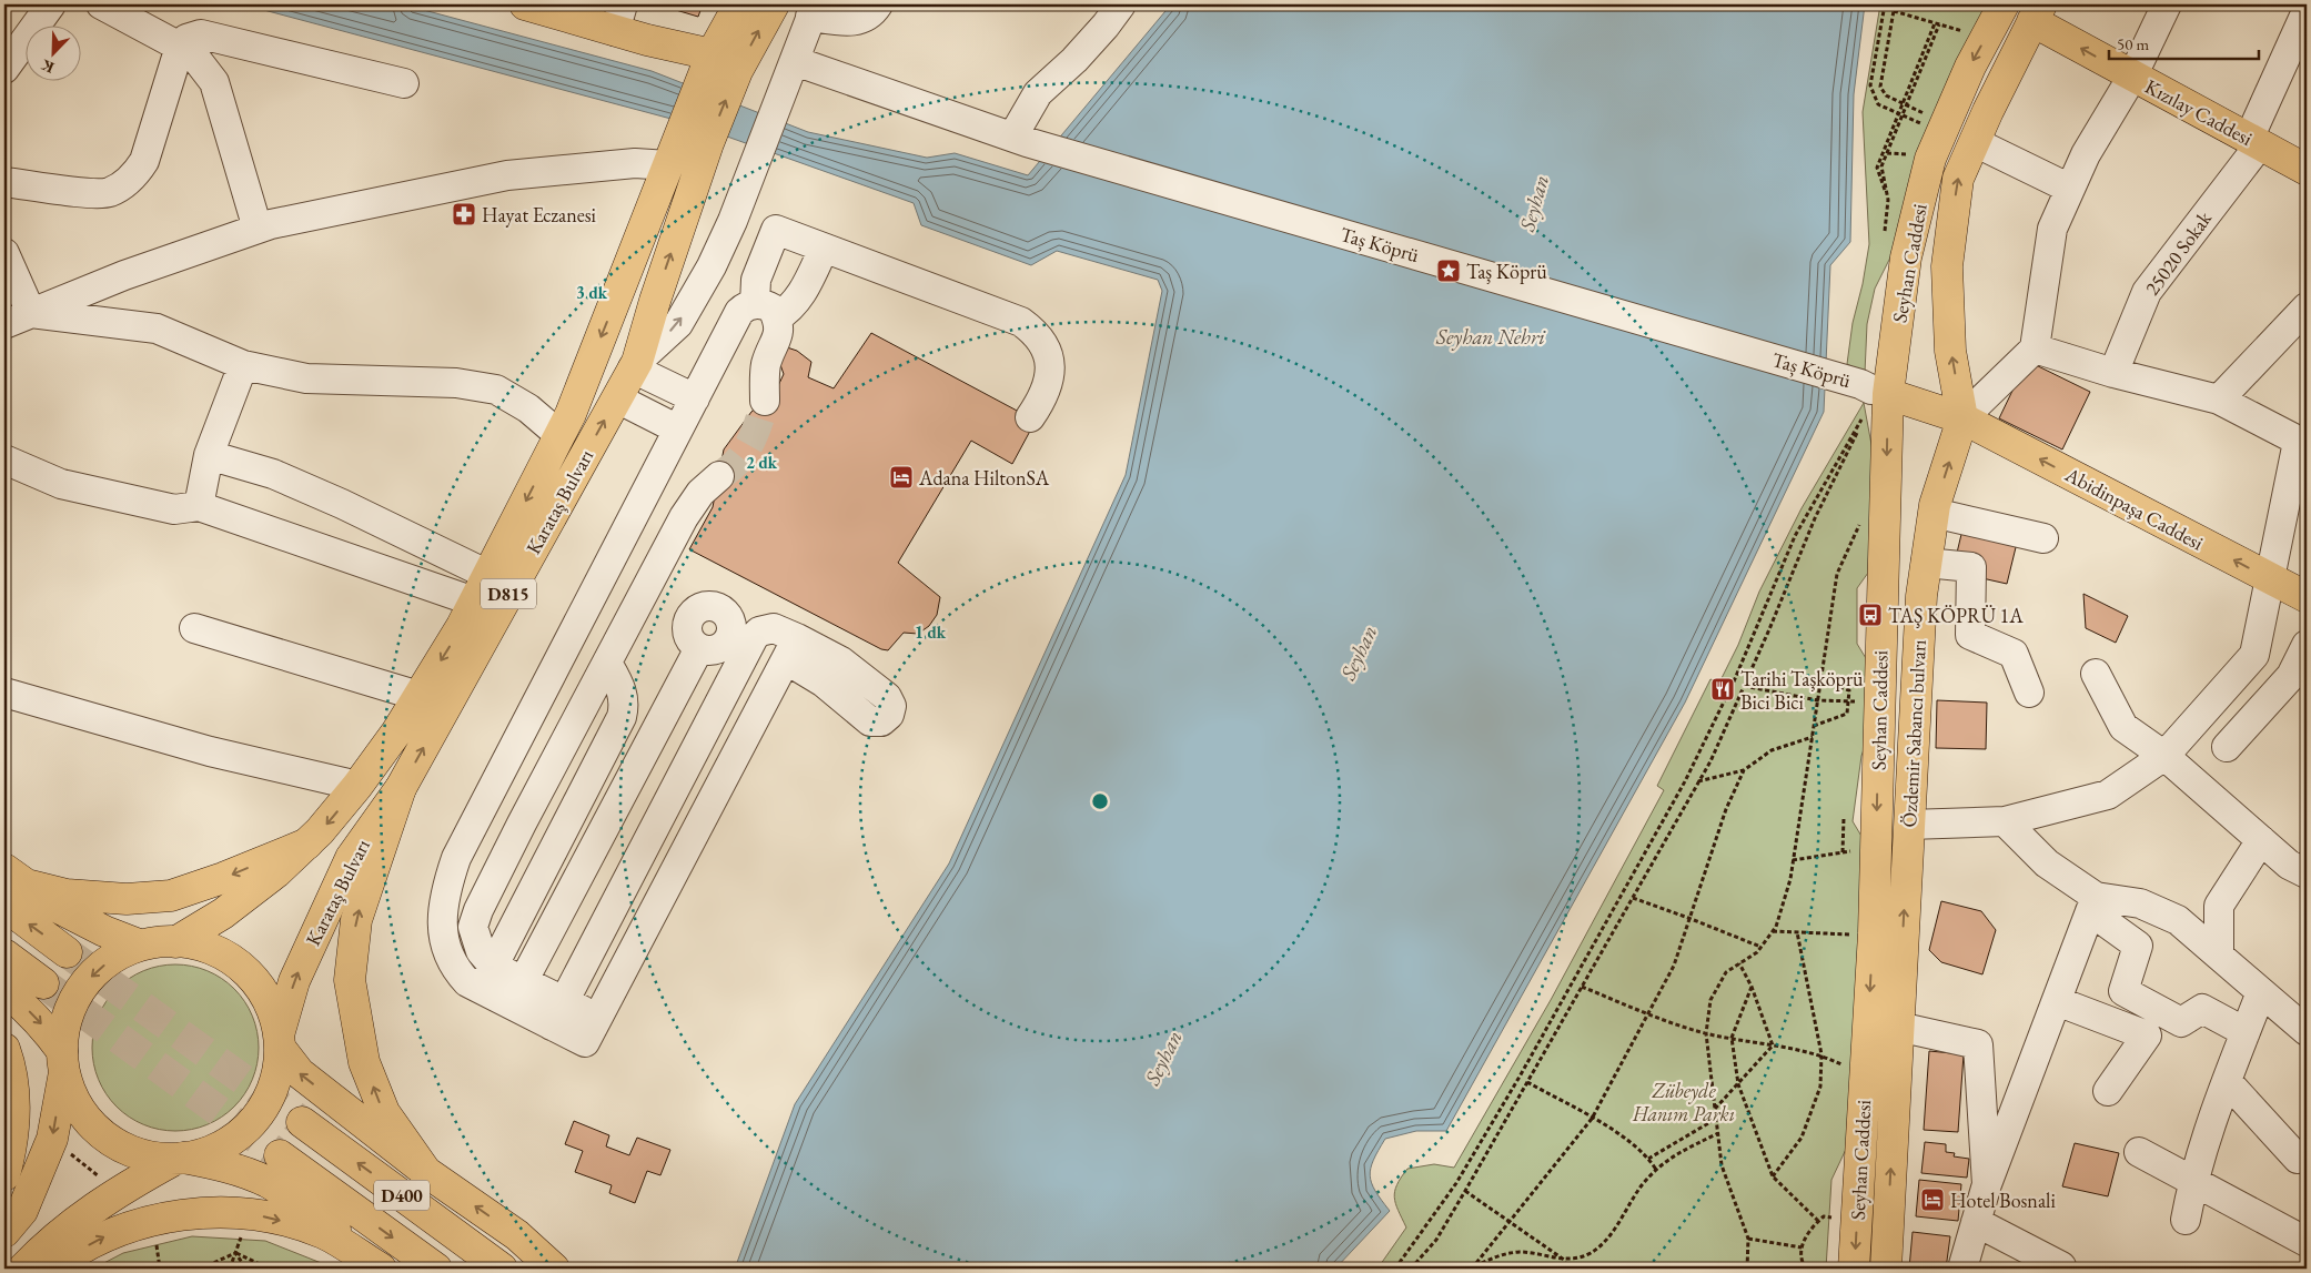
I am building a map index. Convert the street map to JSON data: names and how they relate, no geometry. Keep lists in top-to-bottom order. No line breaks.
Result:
{"streets":{"main road":["Kızılay Caddesi","Seyhan Caddesi","Karataş Bulvarı","Abidinpaşa Caddesi","D815","Özdemir Sabancı bulvarı","D400"],"street":["Taș Köprü","25020 Sokak"]},"crossings":[["Kızılay Caddesi","25020 Sokak"],["Kızılay Caddesi","Özdemir Sabancı bulvarı"],["Taș Köprü","Seyhan Caddesi"],["Taș Köprü","Abidinpaşa Caddesi"],["Seyhan Caddesi","Abidinpaşa Caddesi"],["Karataş Bulvarı","D815"],["Abidinpaşa Caddesi","Özdemir Sabancı bulvarı"]],"one_way":["Kızılay Caddesi","Seyhan Caddesi","Abidinpaşa Caddesi","Özdemir Sabancı bulvarı"],"water":["Seyhan","Seyhan Nehri"],"parks":["Zübeyde Hanım Parkı"],"places":{"pharmacy":["Hayat Eczanesi"],"place":["Taş Köprü"],"hotel":["Adana HiltonSA","Hotel Bosnali"],"bus stop":["TAŞ KÖPRÜ 1A"],"restaurant":["Tarihi Taşköprü Bici Bici"]},"scale_bar":"50 m","north":"bottom left","rings":["3 dk","2 dk","1 dk"]}
